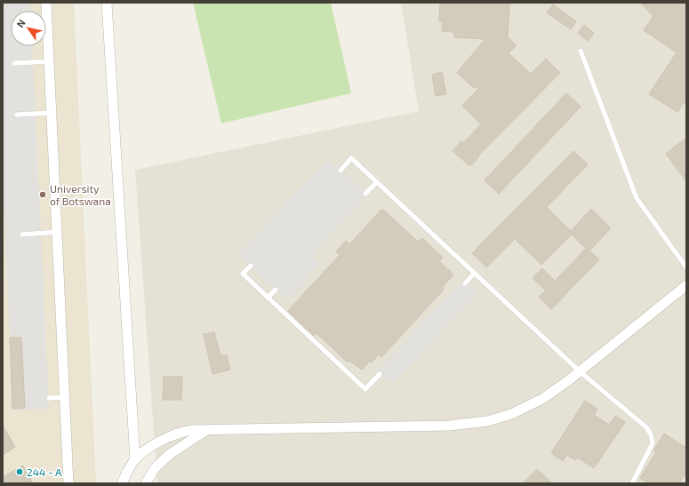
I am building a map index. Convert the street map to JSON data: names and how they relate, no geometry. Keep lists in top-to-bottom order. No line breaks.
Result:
{"places":["University of Botswana","244 - A"],"north":"top left"}
